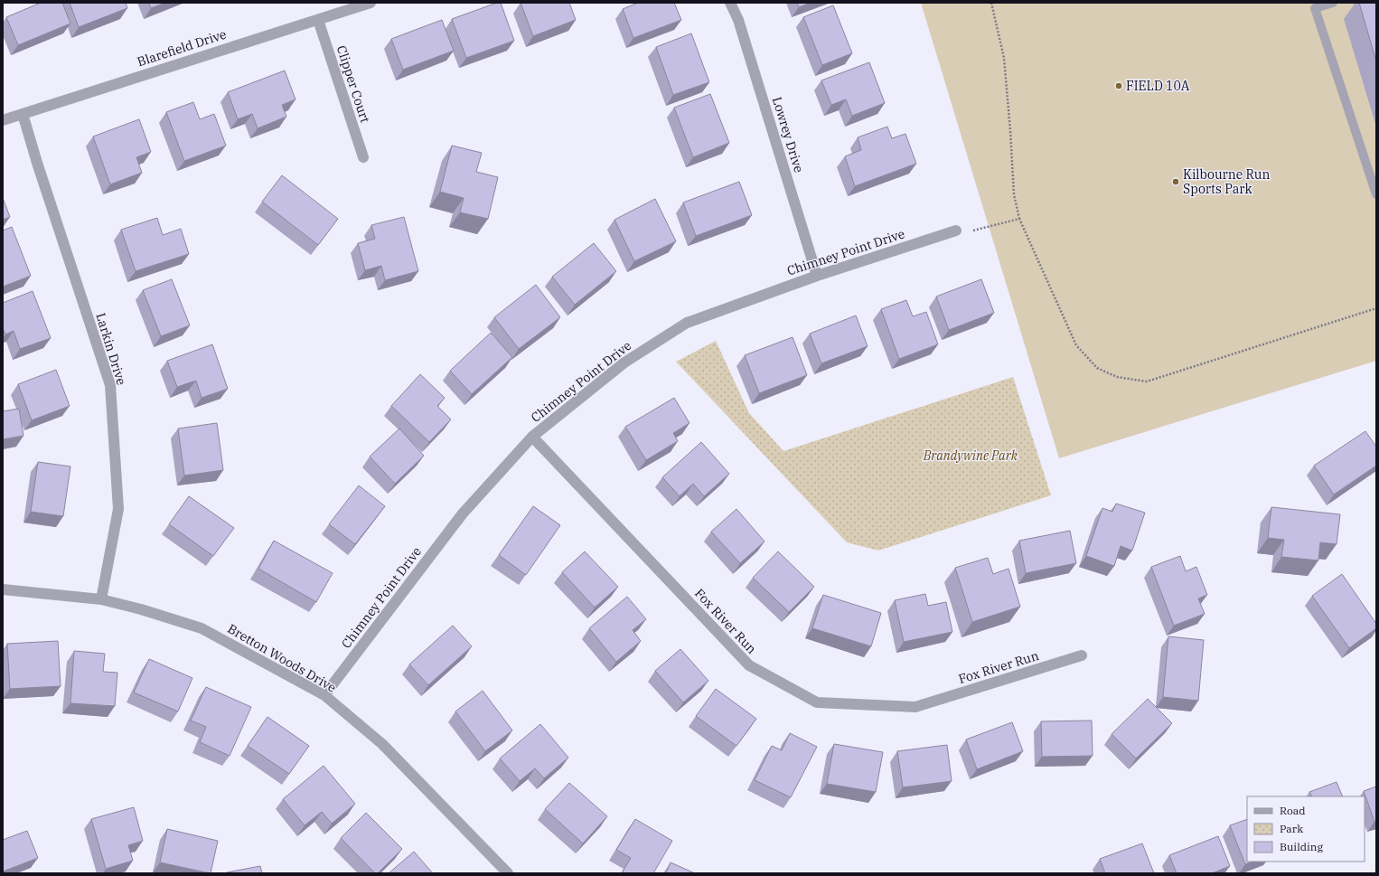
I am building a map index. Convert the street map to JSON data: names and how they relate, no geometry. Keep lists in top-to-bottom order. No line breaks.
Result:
{"streets":{"street":["Blarefield Drive","Clipper Court","Lowrey Drive","Chimney Point Drive","Larkin Drive","Fox River Run","Bretton Woods Drive"]},"crossings":[["Blarefield Drive","Clipper Court"],["Blarefield Drive","Larkin Drive"],["Lowrey Drive","Chimney Point Drive"],["Chimney Point Drive","Fox River Run"],["Chimney Point Drive","Bretton Woods Drive"],["Larkin Drive","Bretton Woods Drive"]],"parks":["Brandywine Park"],"places":["FIELD 10A","Kilbourne Run Sports Park"],"legend":["Road","Park","Building"]}
